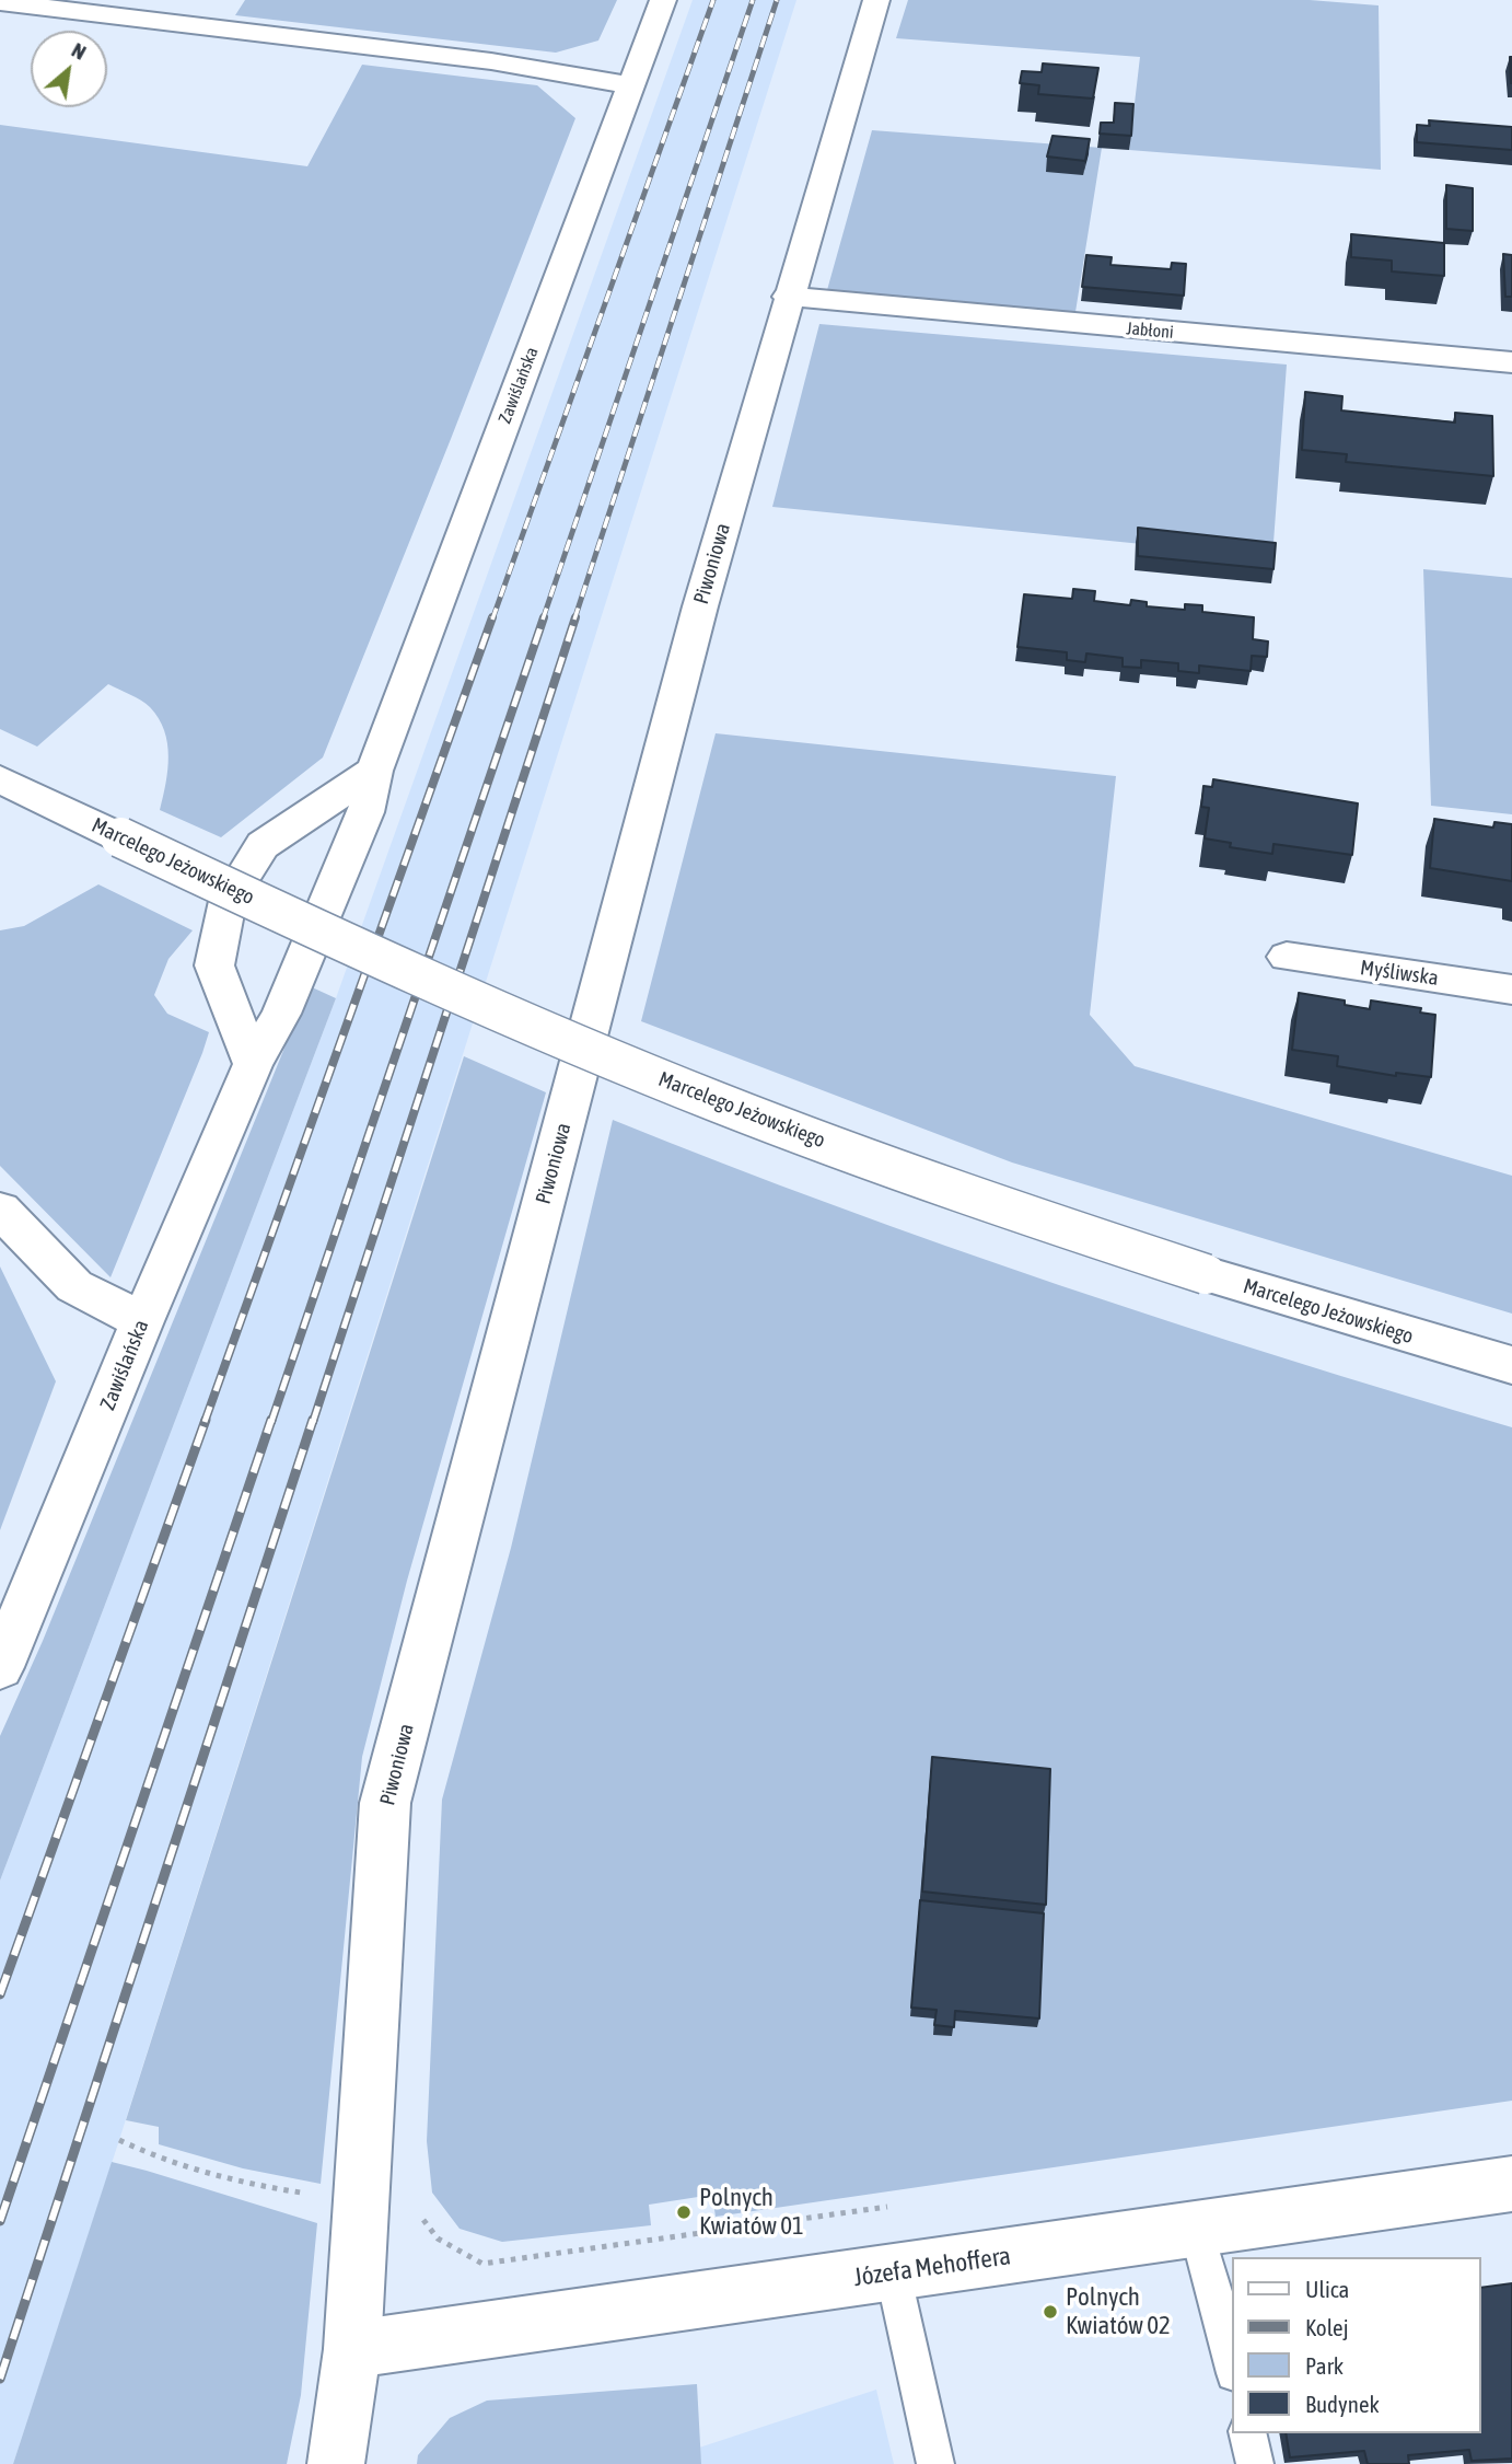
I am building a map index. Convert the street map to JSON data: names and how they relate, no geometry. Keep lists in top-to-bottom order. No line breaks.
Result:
{"streets":{"street":["Jabłoni","Zawiślańska","Piwoniowa","Marcelego Jeżowskiego","Myśliwska","Józefa Mehoffera"]},"crossings":[["Jabłoni","Piwoniowa"],["Piwoniowa","Józefa Mehoffera"]],"places":["Polnych Kwiatów 01","Polnych Kwiatów 02"],"legend":["Ulica","Kolej","Park","Budynek"],"north":"top right"}
